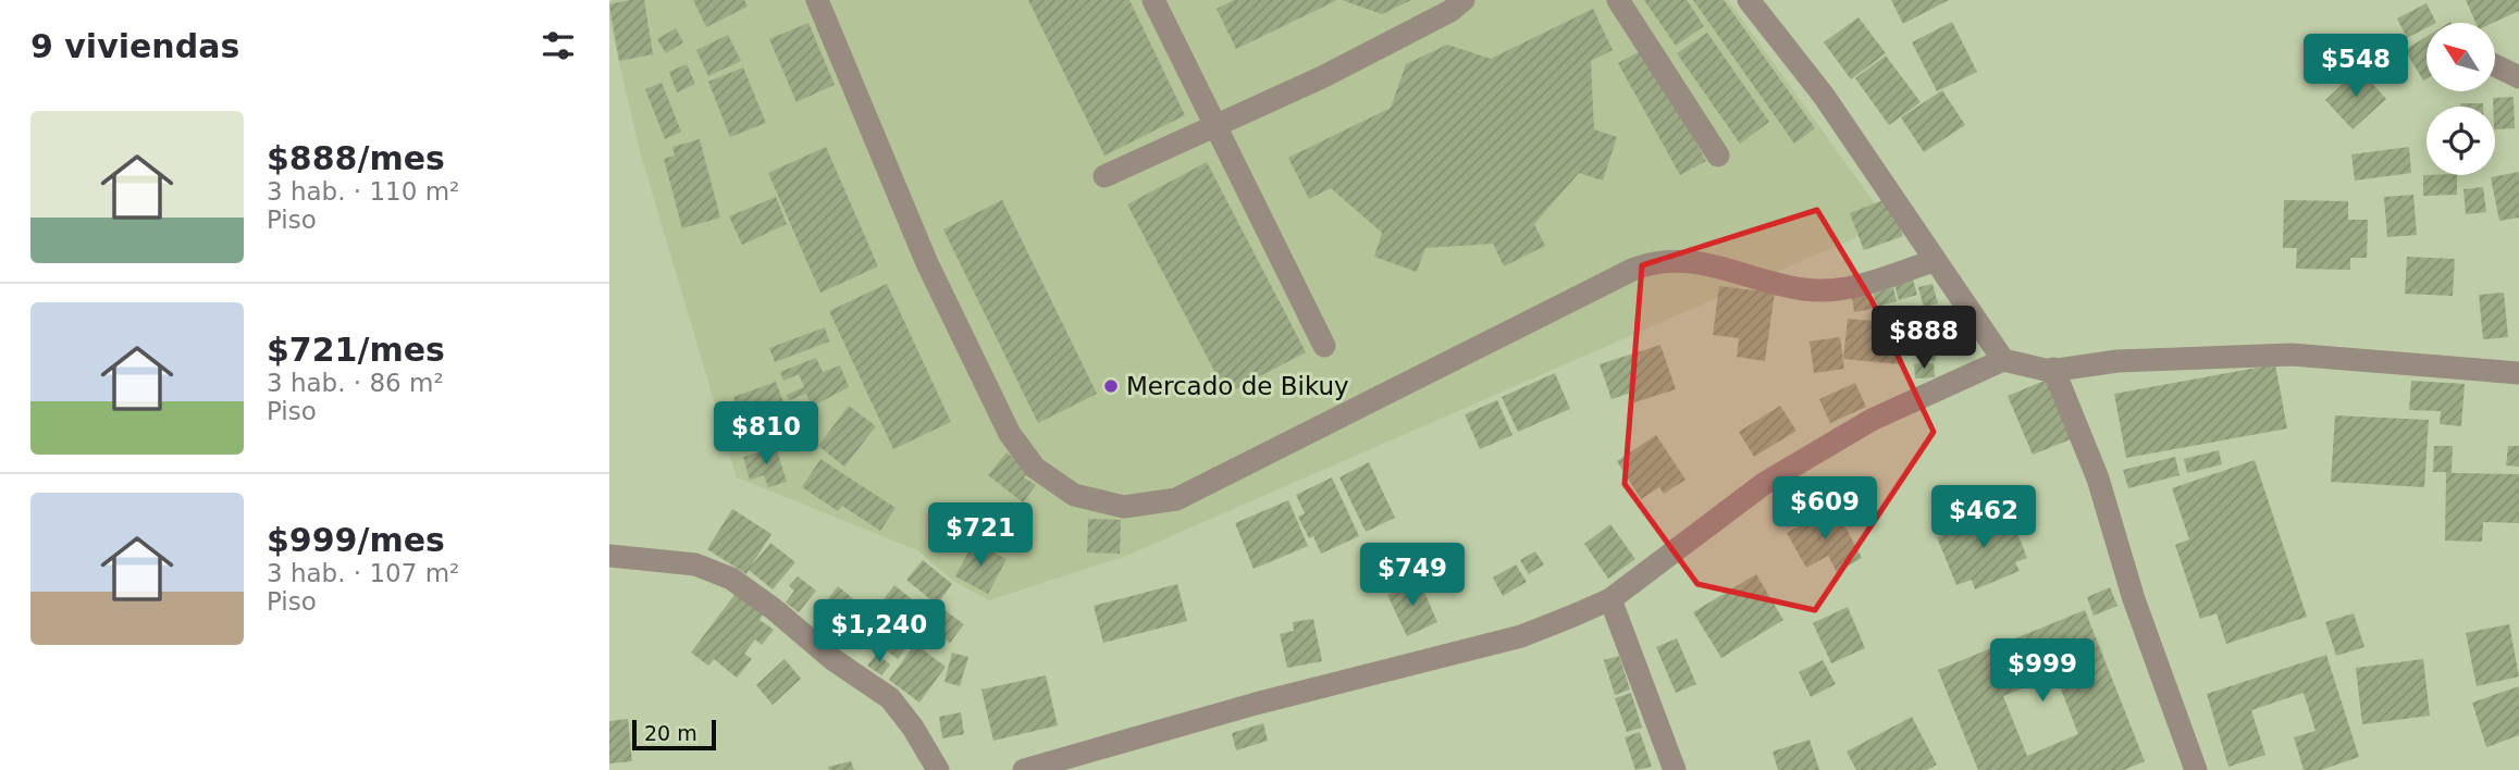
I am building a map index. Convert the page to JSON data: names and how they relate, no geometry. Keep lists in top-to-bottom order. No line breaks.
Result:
{"places":["Mercado de Bikuy"],"scale_bar":"20 m","north":"top left","page":{"heading":"9 viviendas","price":["$548","$888","$810","$609","$462","$721","$749","$1,240","$999"],"list":[{"name":"$888/mes","note":"3 hab. · 110 m² · Piso"},{"name":"$721/mes","note":"3 hab. · 86 m² · Piso"},{"name":"$999/mes","note":"3 hab. · 107 m² · Piso"}],"scale":"20 m"}}
